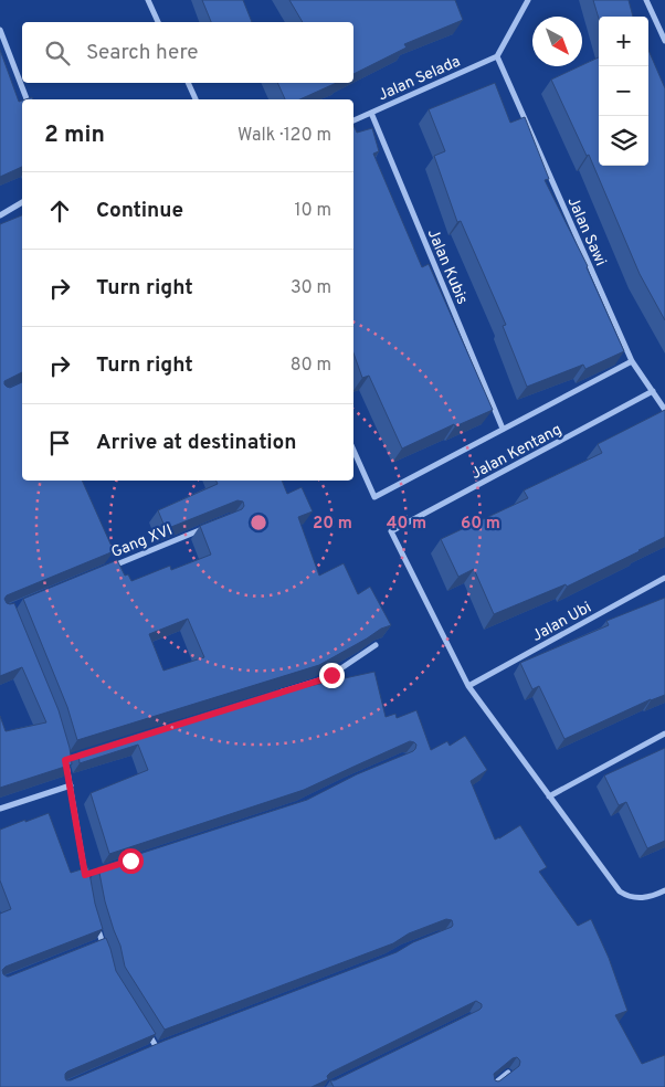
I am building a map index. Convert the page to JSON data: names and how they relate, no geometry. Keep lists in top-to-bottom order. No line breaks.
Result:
{"streets":{"street":["Jalan Selada","Jalan Sawi","Jalan Kubis","Jalan Kentang","Gang XVI","Jalan Ubi"]},"crossings":[["Jalan Selada","Jalan Sawi"],["Jalan Selada","Jalan Kubis"],["Jalan Sawi","Jalan Kentang"],["Jalan Kentang","Jalan Ubi"]],"north":"bottom right","page":{"map_buttons":["+","−"],"search":"Search here","heading":["2 min","Walk · 120 m"],"list":[["Continue","10 m"],["Turn right","30 m"],["Turn right","80 m"],"Arrive at destination"]},"rings":["20 m","40 m","60 m"]}
